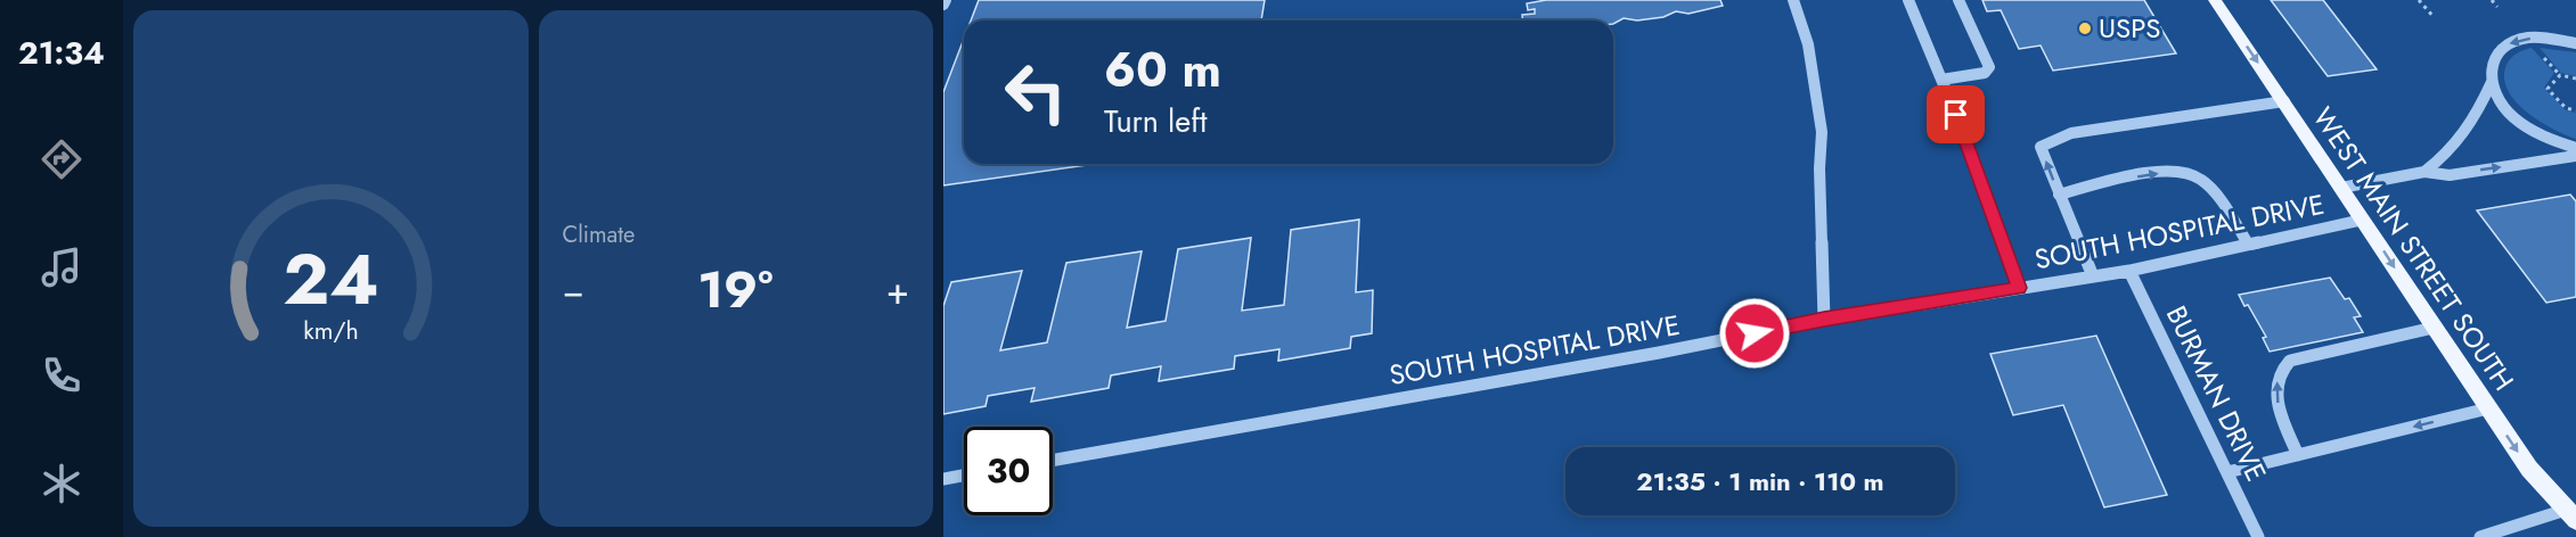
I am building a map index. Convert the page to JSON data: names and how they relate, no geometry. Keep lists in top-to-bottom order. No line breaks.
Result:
{"streets":{"main road":["WEST MAIN STREET SOUTH"],"street":["SOUTH HOSPITAL DRIVE","BURMAN DRIVE"]},"crossings":[["SOUTH HOSPITAL DRIVE","WEST MAIN STREET SOUTH"],["SOUTH HOSPITAL DRIVE","BURMAN DRIVE"]],"one_way":["WEST MAIN STREET SOUTH"],"places":["USPS"],"page":{"tabs":"21:34","tile":"Climate","turn":["60 m","Turn left"],"heat":["−","19°","+"],"limit":"30","trip":"21:35 · 1 min · 110 m","gauge":["24","km/h"]}}
